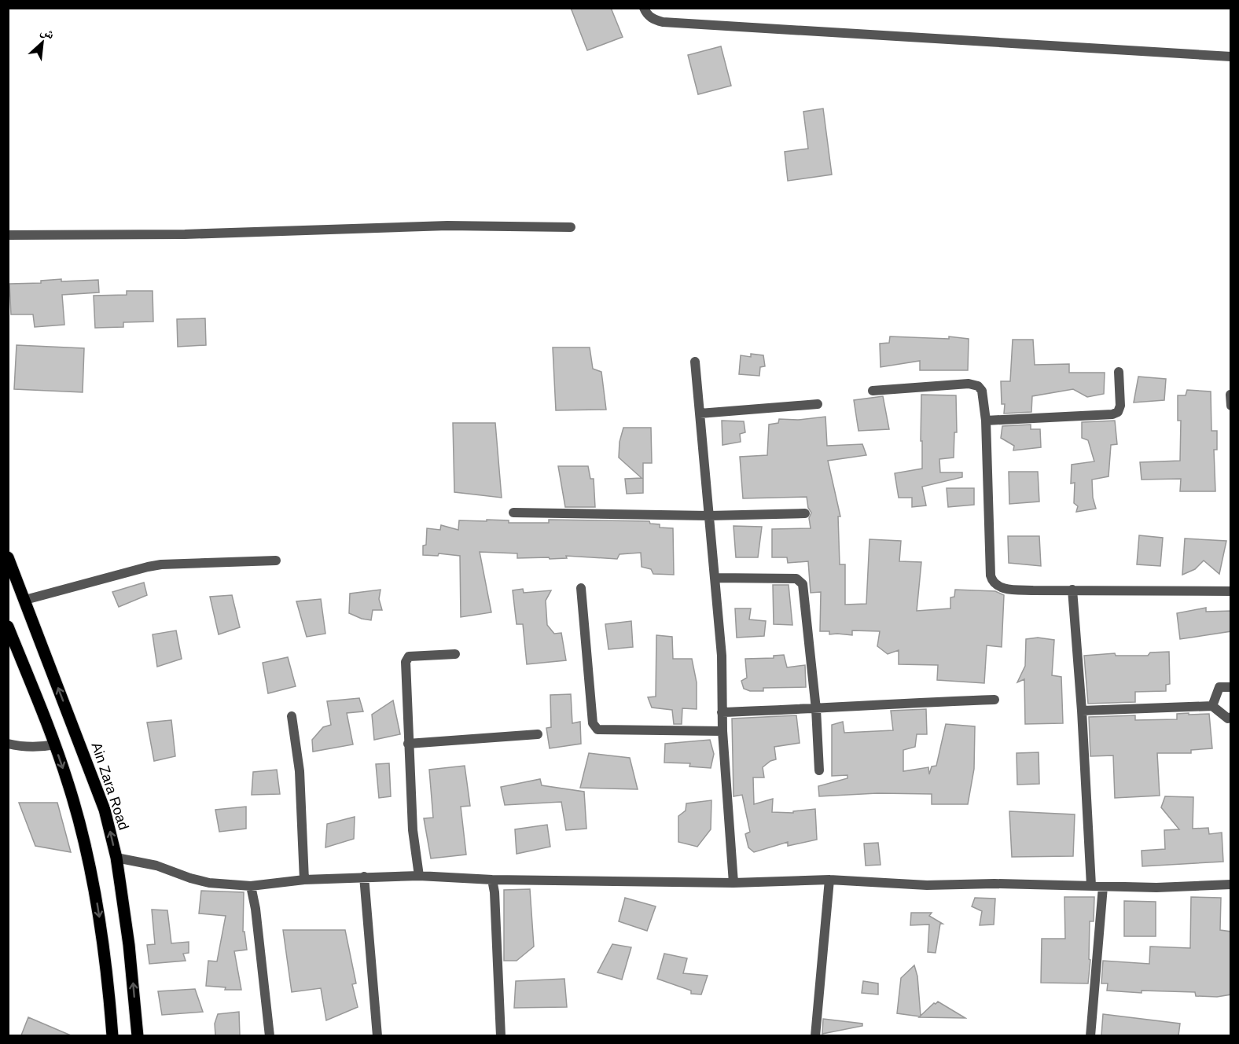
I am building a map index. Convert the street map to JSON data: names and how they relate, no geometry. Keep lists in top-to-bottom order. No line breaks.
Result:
{"streets":{"main road":["Ain Zara Road"]},"north":"top right"}
